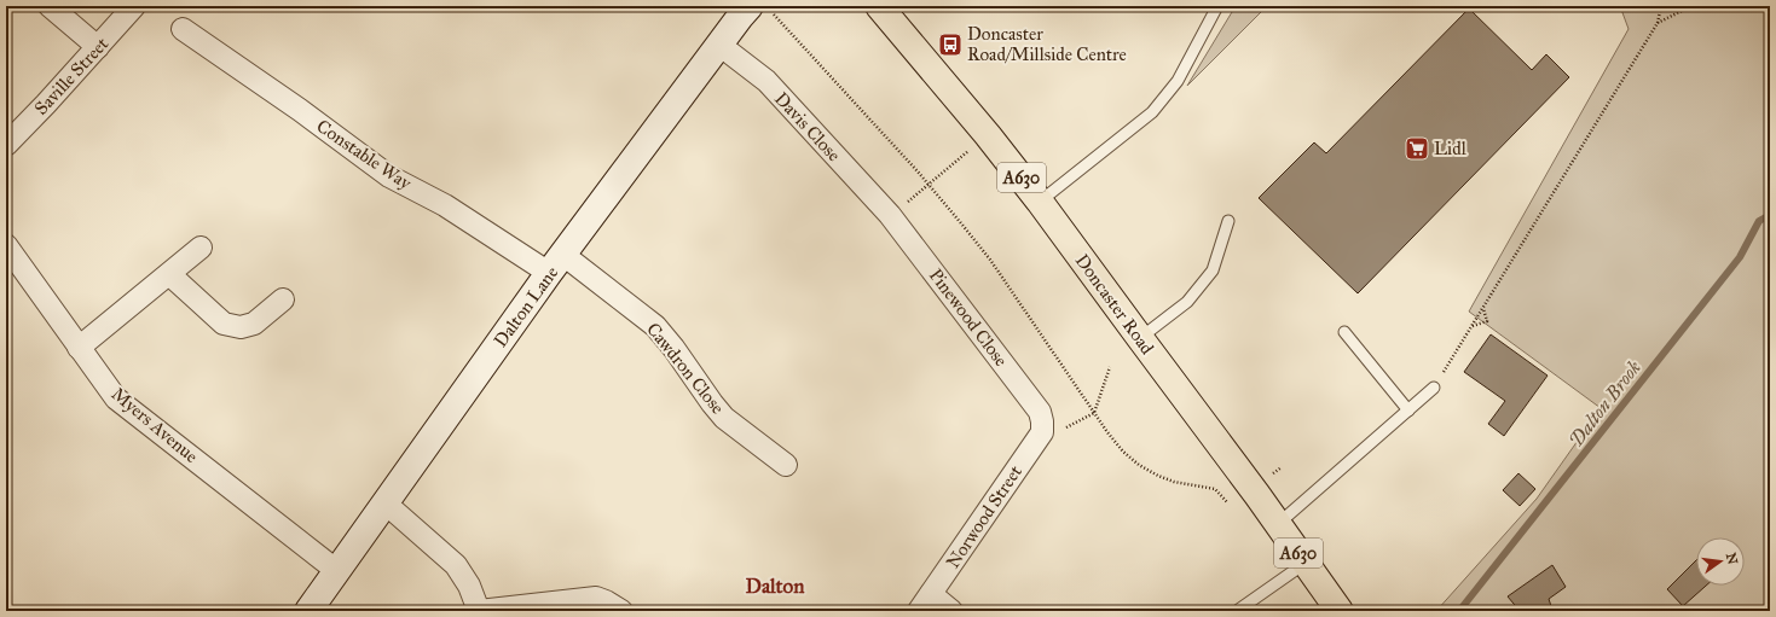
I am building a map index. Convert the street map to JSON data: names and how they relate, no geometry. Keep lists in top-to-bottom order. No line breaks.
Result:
{"streets":{"main road":["A630","Doncaster Road"],"street":["Saville Street","Davis Close","Constable Way","Dalton Lane","Pinewood Close","Cawdron Close","Myers Avenue","Norwood Street"]},"crossings":[["Davis Close","Dalton Lane"],["Davis Close","Pinewood Close"],["Constable Way","Dalton Lane"],["Constable Way","Cawdron Close"],["Dalton Lane","Cawdron Close"],["Dalton Lane","Myers Avenue"],["Pinewood Close","Norwood Street"]],"districts":["Dalton"],"water":["Dalton Brook"],"places":{"bus stop":["Doncaster Road/Millside Centre"],"supermarket":["Lidl"]},"north":"right"}
